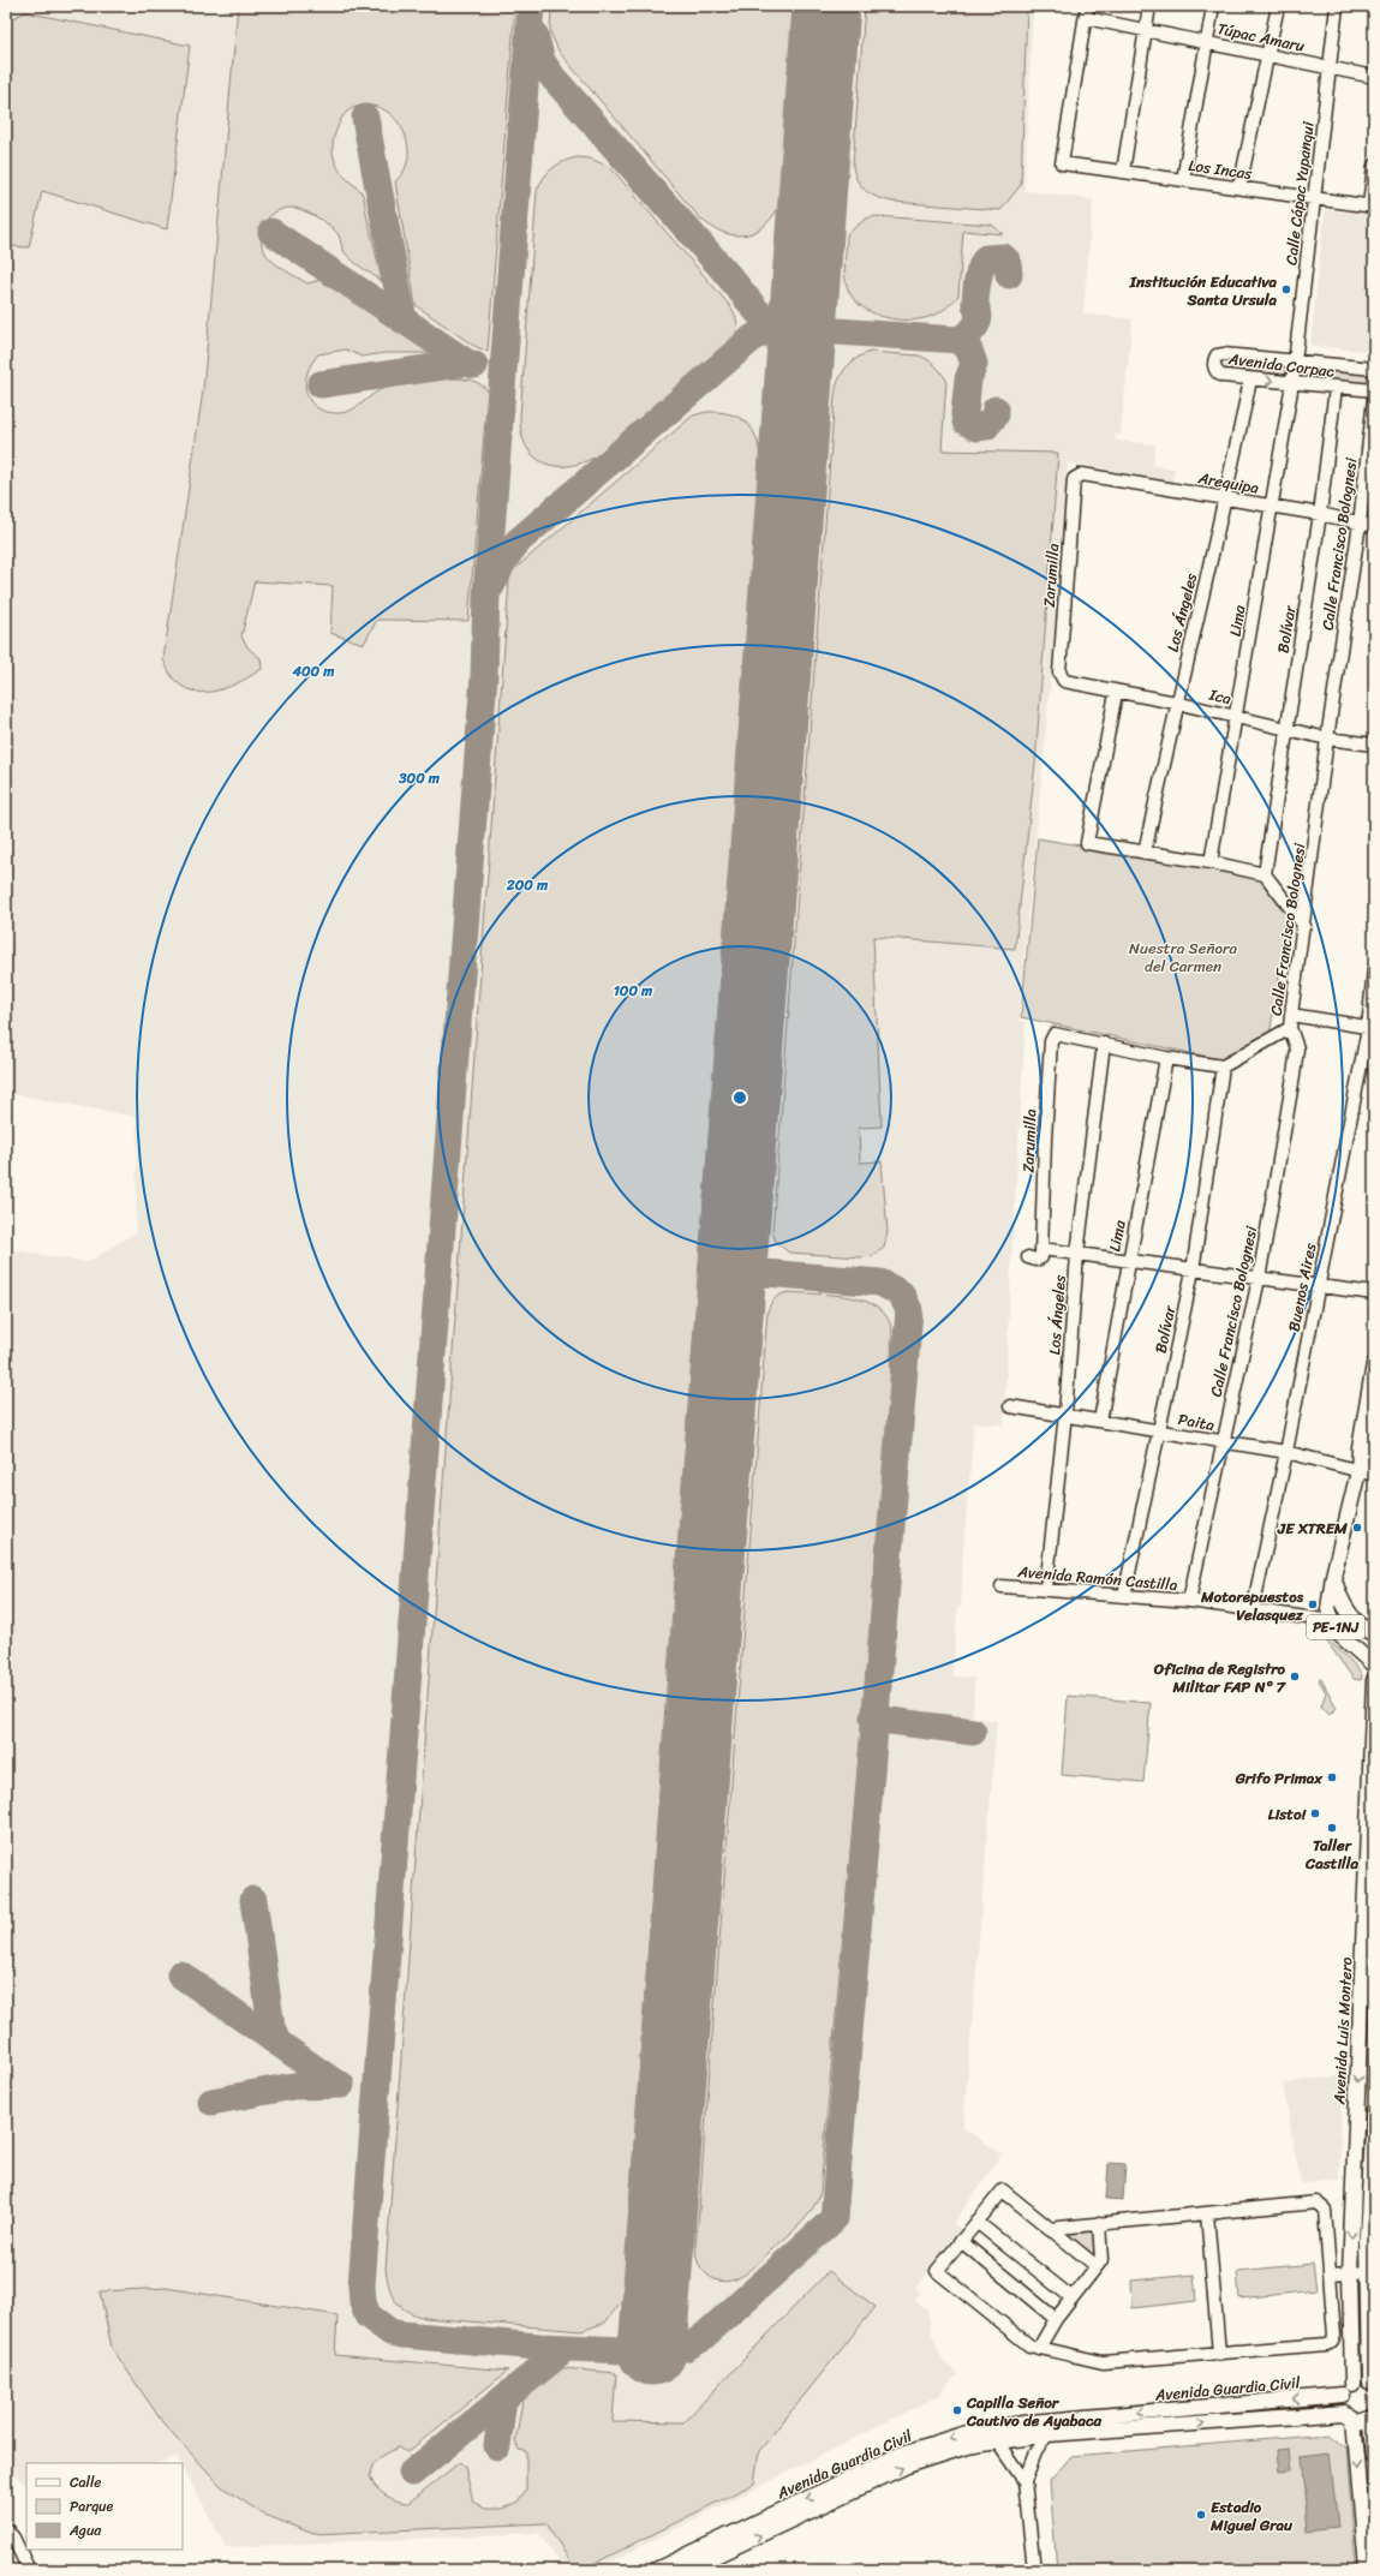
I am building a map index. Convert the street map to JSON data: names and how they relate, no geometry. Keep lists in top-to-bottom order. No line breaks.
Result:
{"streets":{"main road":["PE-1NJ","Avenida Luis Montero","Avenida Guardia Civil"],"street":["Túpac Amaru","Los Incas","Calle Cápac Yupanqui","Avenida Corpac","Arequipa","Calle Francisco Bolognesi","Zarumilla","Los Ángeles","Lima","Bolívar","Ica","Buenos Aires","Paita","Avenida Ramón Castilla"]},"crossings":[["Túpac Amaru","Los Incas"],["Túpac Amaru","Calle Cápac Yupanqui"],["Los Incas","Calle Cápac Yupanqui"],["Calle Cápac Yupanqui","Avenida Corpac"],["Calle Cápac Yupanqui","Lima"],["Avenida Corpac","Los Ángeles"],["Avenida Corpac","Lima"],["Avenida Corpac","Bolívar"],["Arequipa","Calle Francisco Bolognesi"],["Arequipa","Zarumilla"],["Arequipa","Los Ángeles"],["Arequipa","Lima"],["Arequipa","Bolívar"],["Calle Francisco Bolognesi","Ica"],["Calle Francisco Bolognesi","Paita"],["Calle Francisco Bolognesi","Avenida Ramón Castilla"],["Zarumilla","Los Ángeles"],["Zarumilla","Ica"],["Los Ángeles","Ica"],["Los Ángeles","Paita"],["Los Ángeles","Avenida Ramón Castilla"],["Lima","Ica"],["Lima","Paita"],["Bolívar","Ica"],["Bolívar","Paita"],["Bolívar","Avenida Ramón Castilla"],["Buenos Aires","Paita"],["Buenos Aires","Avenida Ramón Castilla"],["Paita","PE-1NJ"],["Avenida Ramón Castilla","PE-1NJ"]],"parks":["Nuestra Señora del Carmen"],"places":["Institución Educativa Santa Ursula","JE XTREM","Motorepuestos Velasquez","Oficina de Registro Militar FAP N° 7","Grifo Primax","Listo!","Taller Castilla","Capilla Señor Cautivo de Ayabaca","Estadio Miguel Grau"],"legend":["Calle","Parque","Agua"],"rings":["400 m","300 m","200 m","100 m"]}
